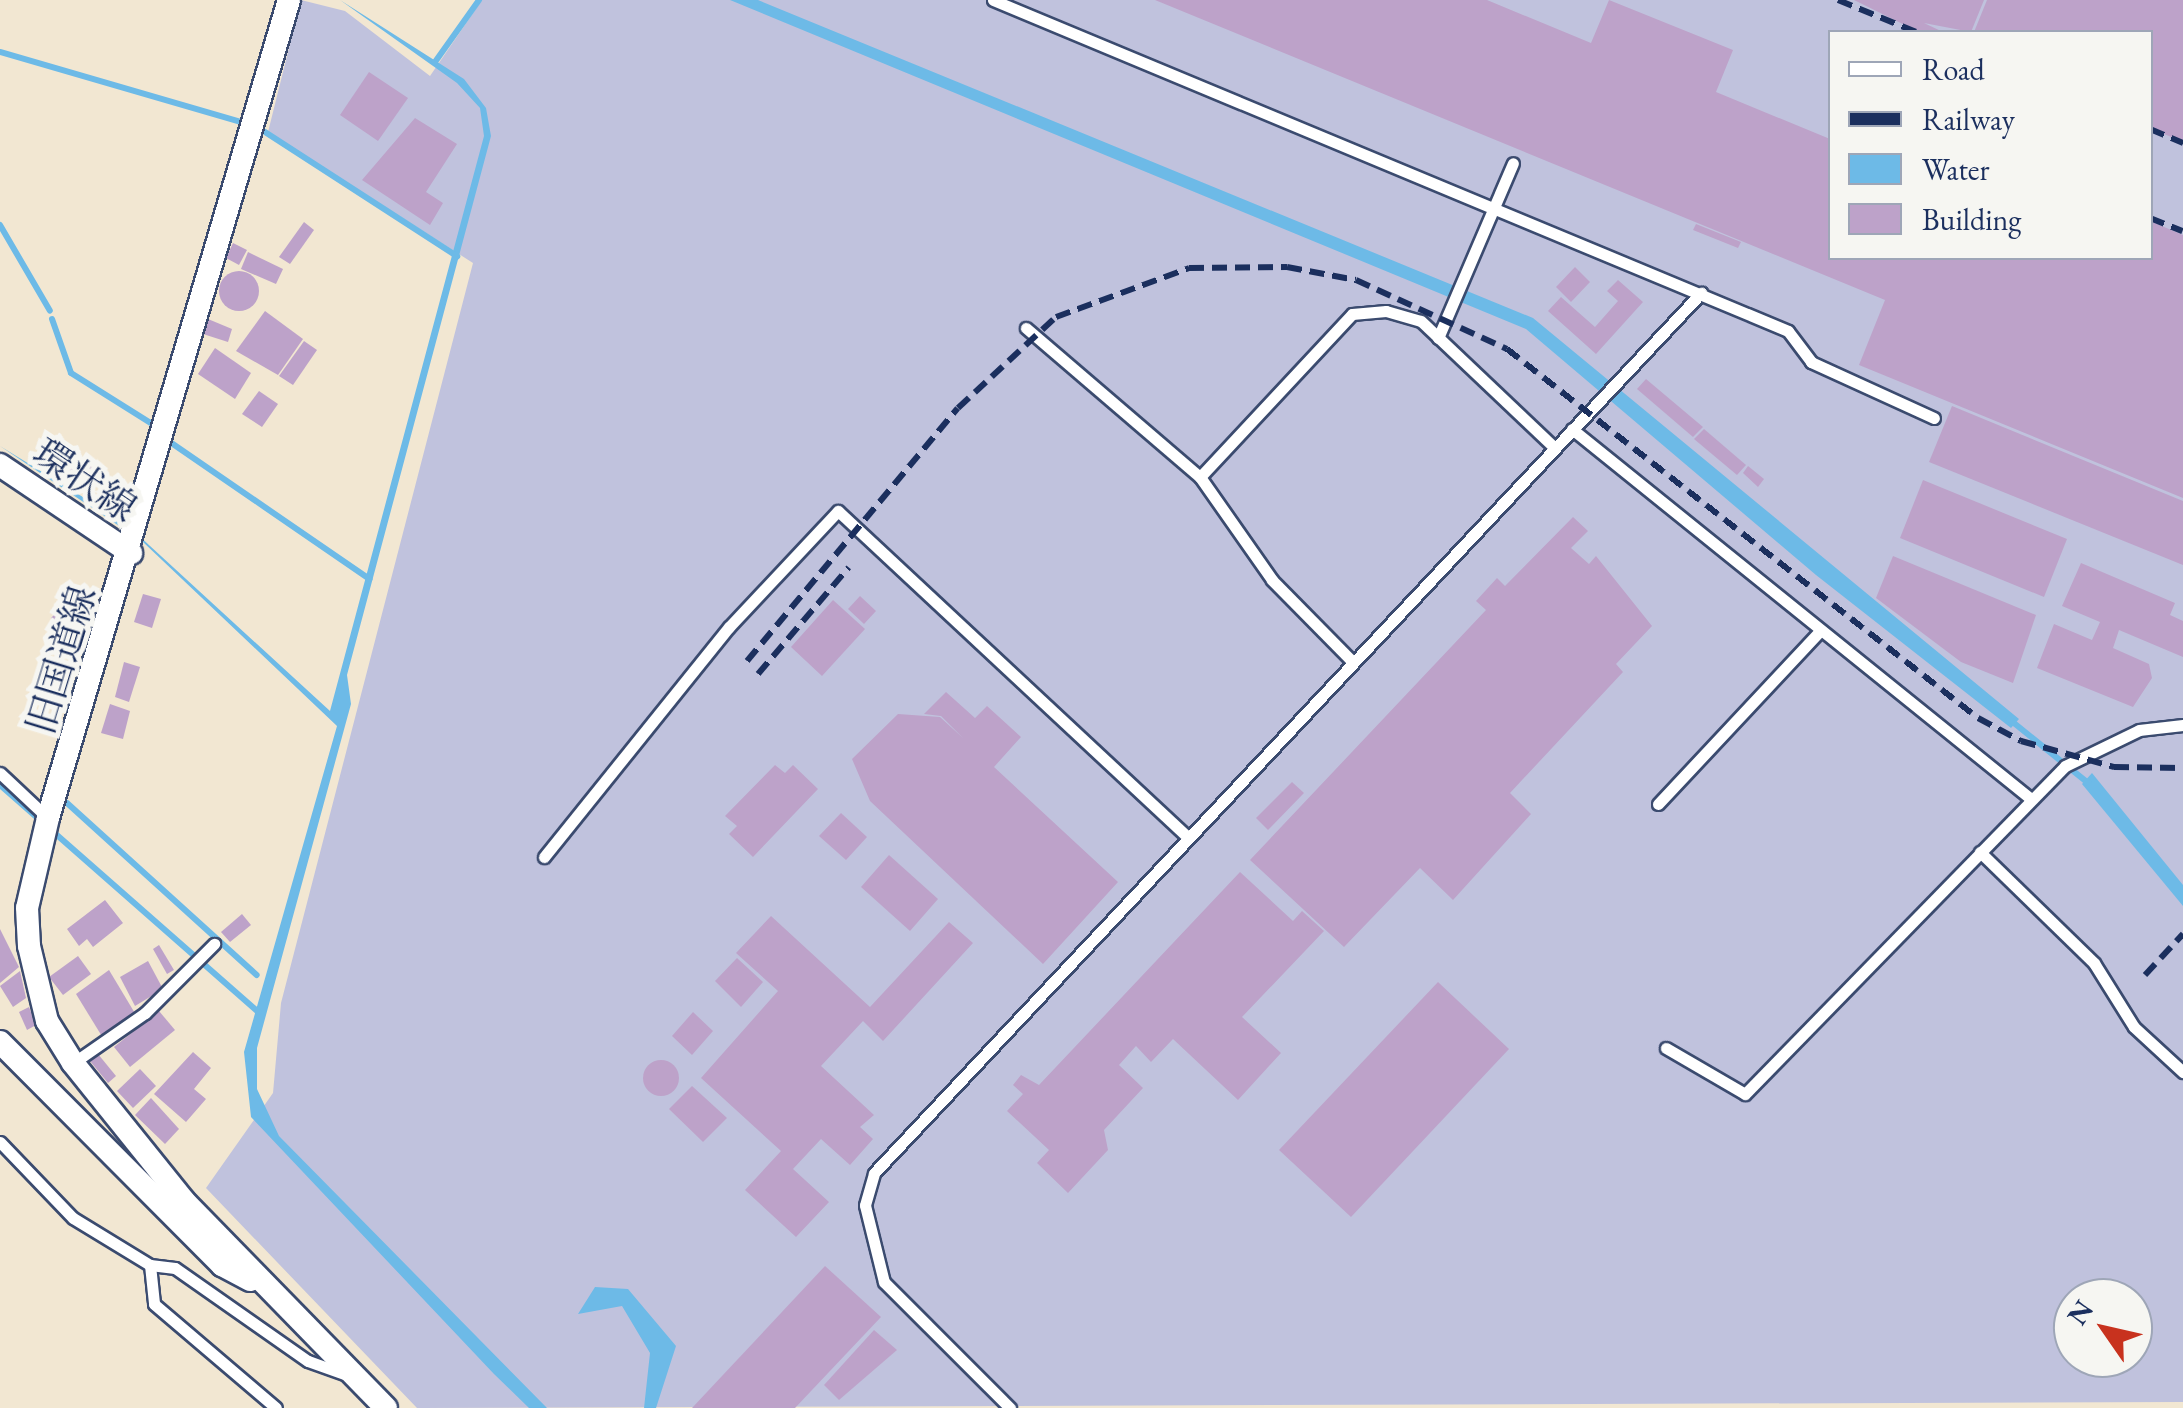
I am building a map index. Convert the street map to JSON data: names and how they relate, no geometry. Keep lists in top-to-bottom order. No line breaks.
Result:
{"streets":{"street":["環状線","旧国道線"]},"crossings":[["環状線","旧国道線"]],"legend":["Road","Railway","Water","Building"],"north":"top left"}
